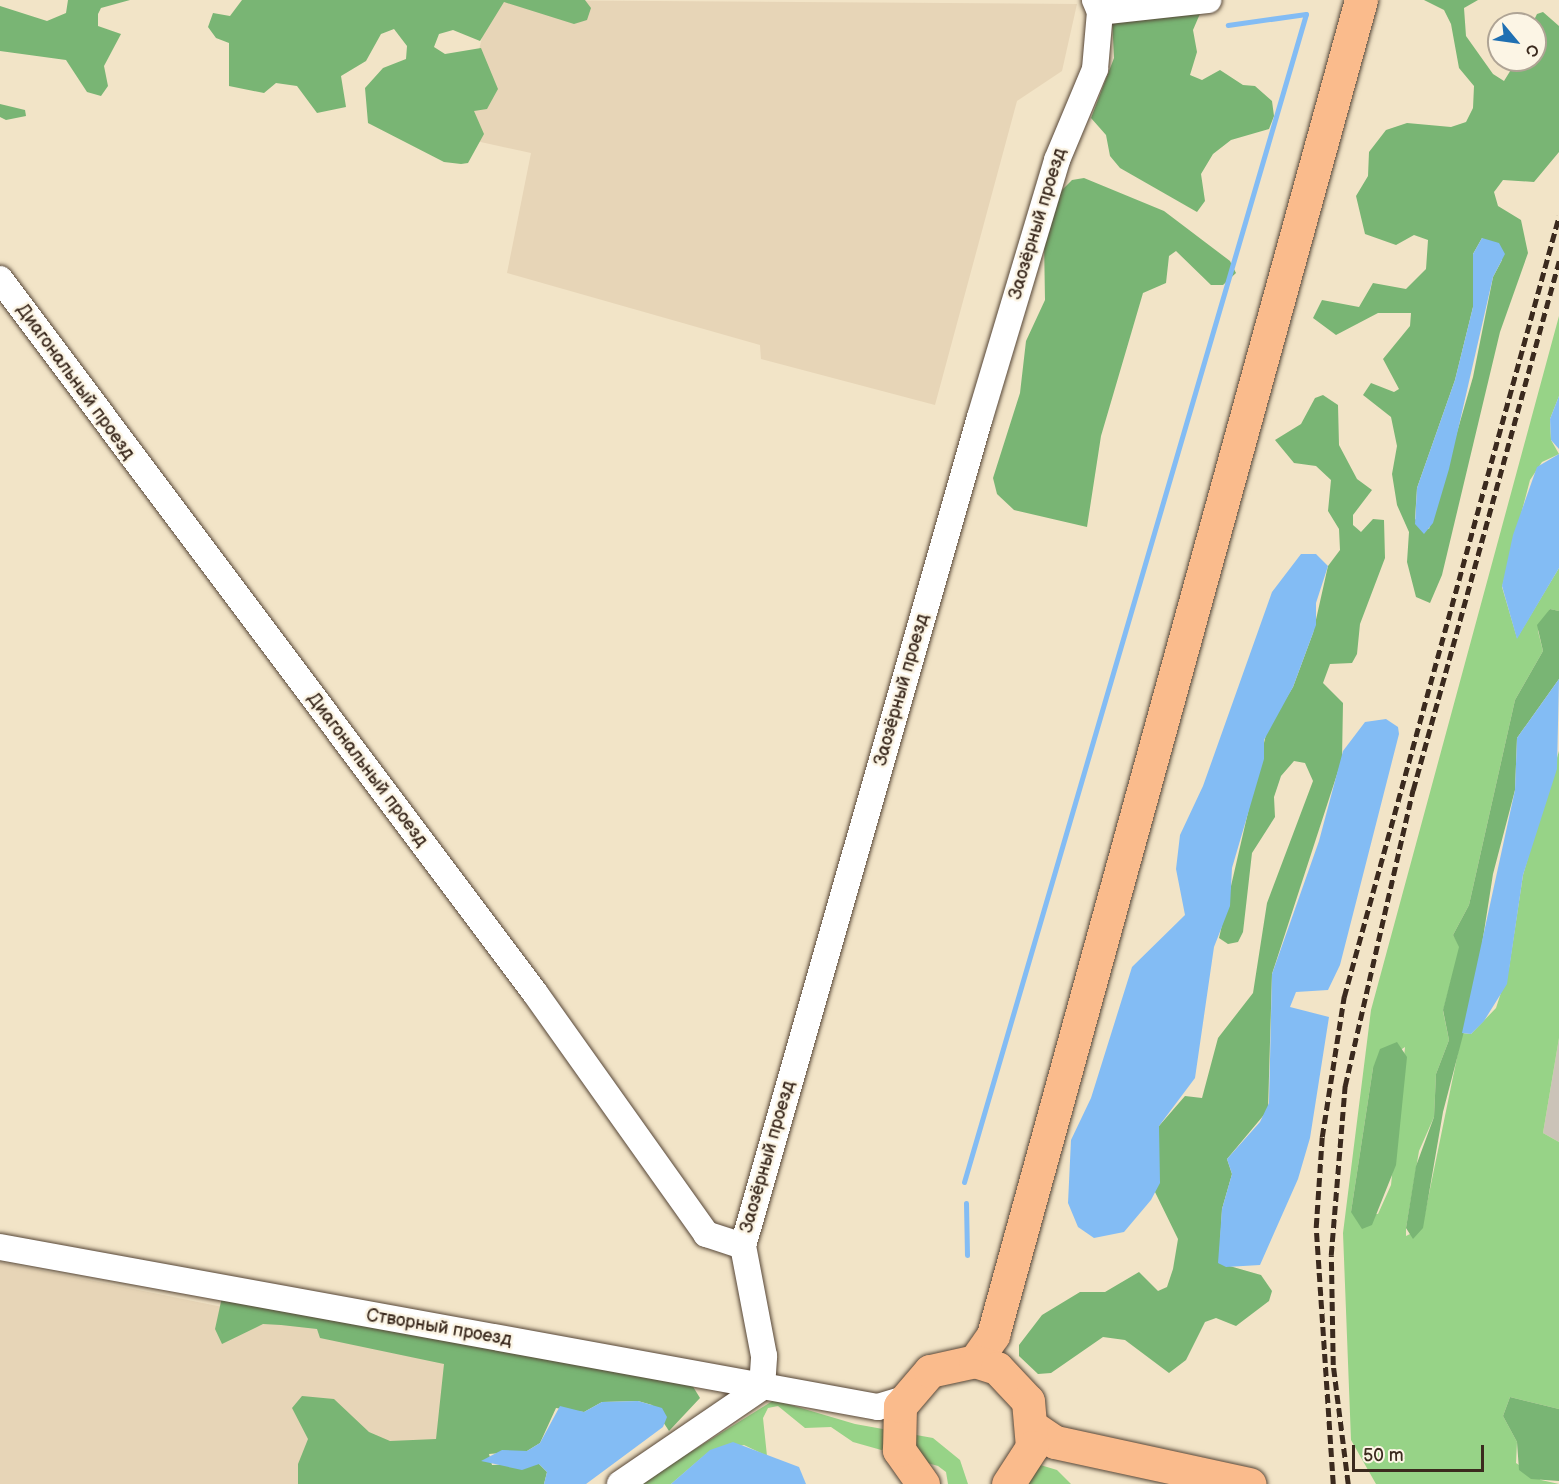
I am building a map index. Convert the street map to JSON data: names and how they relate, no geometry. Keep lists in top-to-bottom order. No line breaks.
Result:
{"streets":{"street":["Заозёрный проезд","Диагональный проезд","Створный проезд"]},"crossings":[["Заозёрный проезд","Диагональный проезд"],["Заозёрный проезд","Створный проезд"]],"scale_bar":"50 m","north":"bottom right"}
